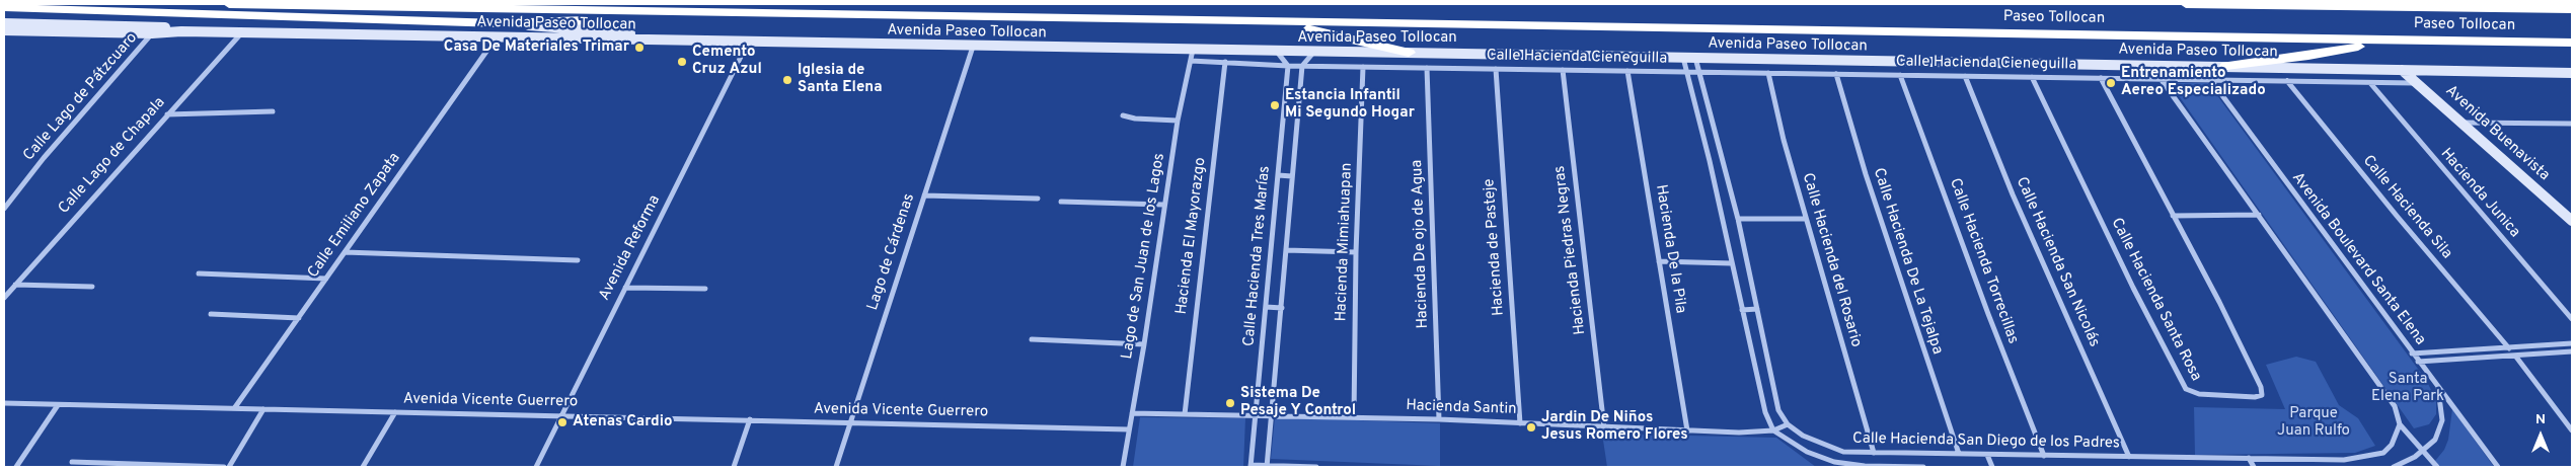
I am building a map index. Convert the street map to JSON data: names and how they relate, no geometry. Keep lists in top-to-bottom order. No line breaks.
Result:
{"streets":{"highway":["Paseo Tollocan"],"main road":["Avenida Paseo Tollocan","Avenida Buenavista"],"street":["Calle Hacienda Cieneguilla","Calle Lago de Pátzcuaro","Calle Lago de Chapala","Hacienda Junica","Calle Hacienda Sila","Calle Emiliano Zapata","Hacienda El Mayorazgo","Hacienda Mimiahuapan","Hacienda De ojo de Agua","Hacienda de Pasteje","Avenida Reforma","Hacienda De la Pila","Hacienda Piedras Negras","Lago de Cárdenas","Lago de San Juan de los Lagos","Calle Hacienda Tres Marías","Avenida Boulevard Santa Elena","Calle Hacienda del Rosario","Calle Hacienda De La Tejalpa","Calle Hacienda Torrecillas","Calle Hacienda San Nicolás","Calle Hacienda Santa Rosa","Avenida Vicente Guerrero","Hacienda Santin","Calle Hacienda San Diego de los Padres"]},"crossings":[["Avenida Paseo Tollocan","Calle Lago de Pátzcuaro"],["Avenida Paseo Tollocan","Avenida Buenavista"],["Avenida Paseo Tollocan","Calle Lago de Chapala"],["Avenida Paseo Tollocan","Calle Emiliano Zapata"],["Avenida Paseo Tollocan","Avenida Reforma"],["Avenida Paseo Tollocan","Lago de Cárdenas"],["Avenida Paseo Tollocan","Lago de San Juan de los Lagos"],["Avenida Paseo Tollocan","Avenida Boulevard Santa Elena"],["Calle Hacienda Cieneguilla","Avenida Buenavista"],["Calle Hacienda Cieneguilla","Hacienda Junica"],["Calle Hacienda Cieneguilla","Calle Hacienda Sila"],["Calle Hacienda Cieneguilla","Hacienda El Mayorazgo"],["Calle Hacienda Cieneguilla","Hacienda Mimiahuapan"],["Calle Hacienda Cieneguilla","Hacienda De ojo de Agua"],["Calle Hacienda Cieneguilla","Hacienda de Pasteje"],["Calle Hacienda Cieneguilla","Hacienda De la Pila"],["Calle Hacienda Cieneguilla","Hacienda Piedras Negras"],["Calle Hacienda Cieneguilla","Lago de San Juan de los Lagos"],["Calle Hacienda Cieneguilla","Calle Hacienda Tres Marías"],["Calle Hacienda Cieneguilla","Avenida Boulevard Santa Elena"],["Calle Hacienda Cieneguilla","Calle Hacienda del Rosario"],["Calle Hacienda Cieneguilla","Calle Hacienda De La Tejalpa"],["Calle Hacienda Cieneguilla","Calle Hacienda Torrecillas"],["Calle Hacienda Cieneguilla","Calle Hacienda San Nicolás"],["Calle Hacienda Cieneguilla","Calle Hacienda Santa Rosa"],["Calle Emiliano Zapata","Avenida Vicente Guerrero"],["Hacienda El Mayorazgo","Hacienda Santin"],["Hacienda Mimiahuapan","Hacienda Santin"],["Hacienda De ojo de Agua","Hacienda Santin"],["Hacienda de Pasteje","Hacienda Santin"],["Avenida Reforma","Avenida Vicente Guerrero"],["Hacienda De la Pila","Hacienda Santin"],["Hacienda Piedras Negras","Hacienda Santin"],["Lago de Cárdenas","Avenida Vicente Guerrero"],["Lago de San Juan de los Lagos","Avenida Vicente Guerrero"],["Lago de San Juan de los Lagos","Hacienda Santin"],["Calle Hacienda Tres Marías","Hacienda Santin"],["Calle Hacienda del Rosario","Calle Hacienda San Diego de los Padres"],["Calle Hacienda De La Tejalpa","Calle Hacienda San Diego de los Padres"],["Calle Hacienda Torrecillas","Calle Hacienda San Diego de los Padres"],["Calle Hacienda San Nicolás","Calle Hacienda San Diego de los Padres"],["Hacienda Santin","Calle Hacienda San Diego de los Padres"]],"parks":["Santa Elena Park","Parque Juan Rulfo"],"places":["Casa De Materiales Trimar","Cemento Cruz Azul","Iglesia de Santa Elena","Entrenamiento Aereo Especializado","Estancia Infantil Mi Segundo Hogar","Sistema De Pesaje Y Control","Atenas Cardio","Jardin De Niños Jesus Romero Flores"],"north":"top"}
